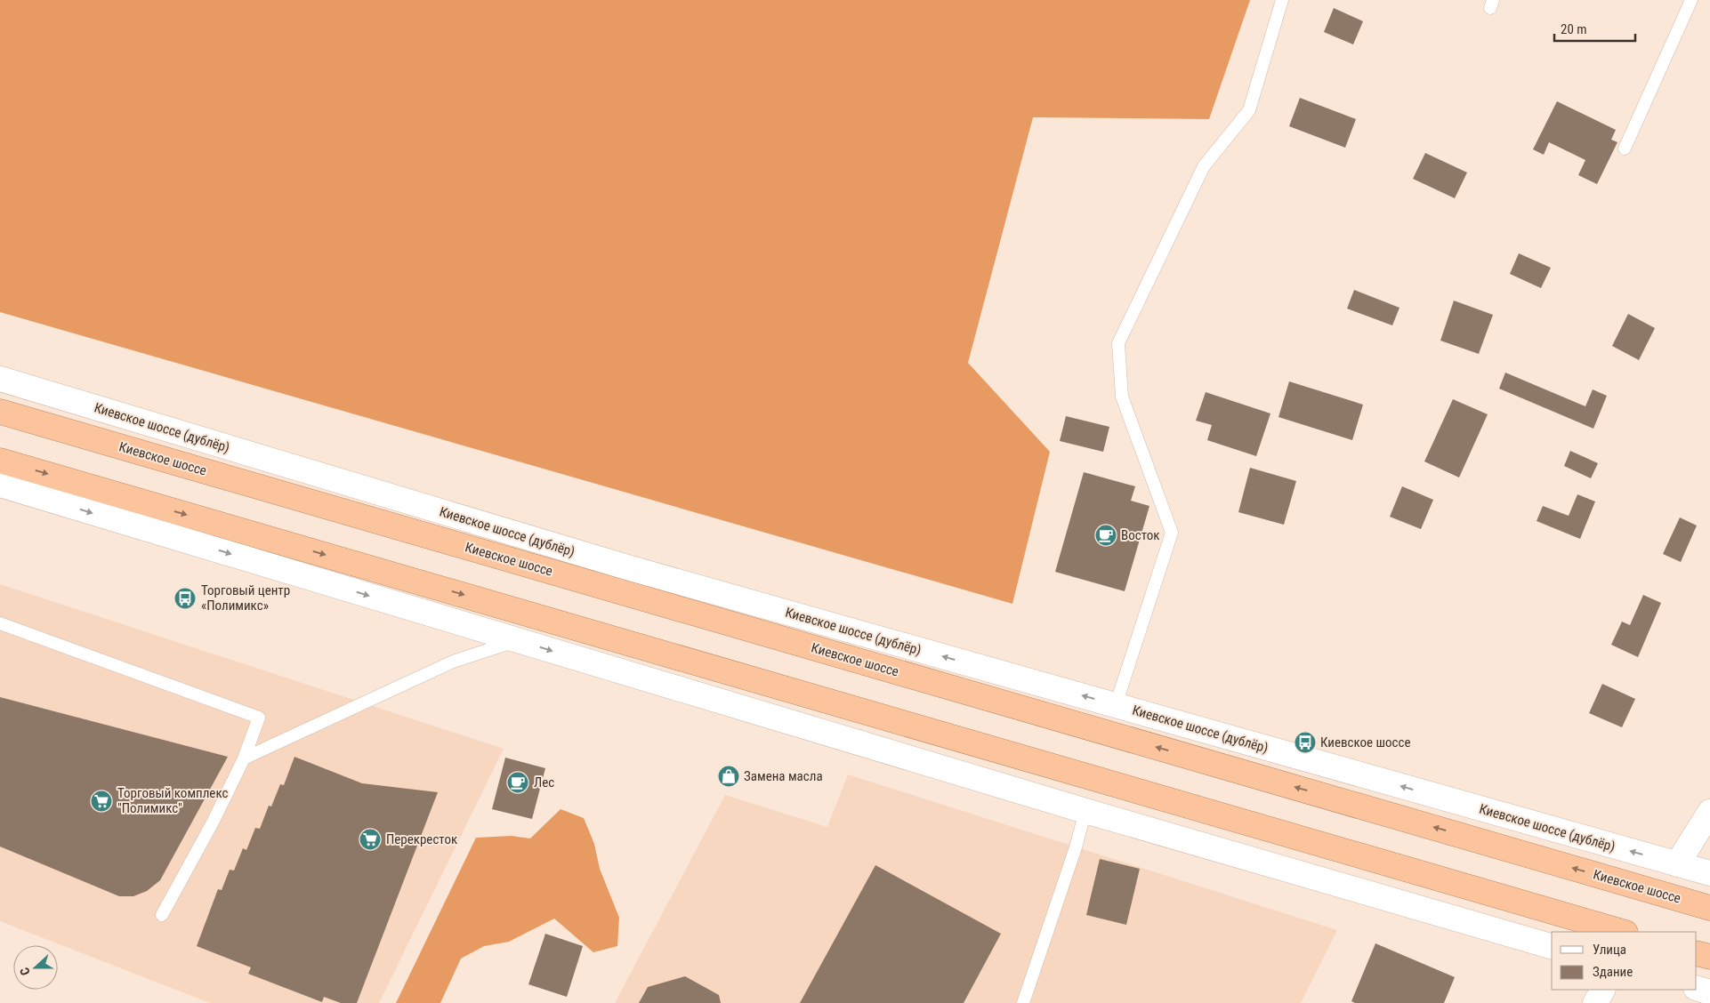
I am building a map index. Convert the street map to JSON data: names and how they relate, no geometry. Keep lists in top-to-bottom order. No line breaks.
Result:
{"streets":{"highway":["Киевское шоссе"],"main road":["Киевское шоссе (дублёр)"]},"places":{"cafe":["Восток","Лес"],"bus stop":["Торговый центр «Полимикс»","Киевское шоссе"],"shop":["Замена масла"],"supermarket":["Торговый комплекс \"Полимикс\"","Перекресток"]},"legend":["Улица","Здание"],"scale_bar":"20 m","north":"left"}
